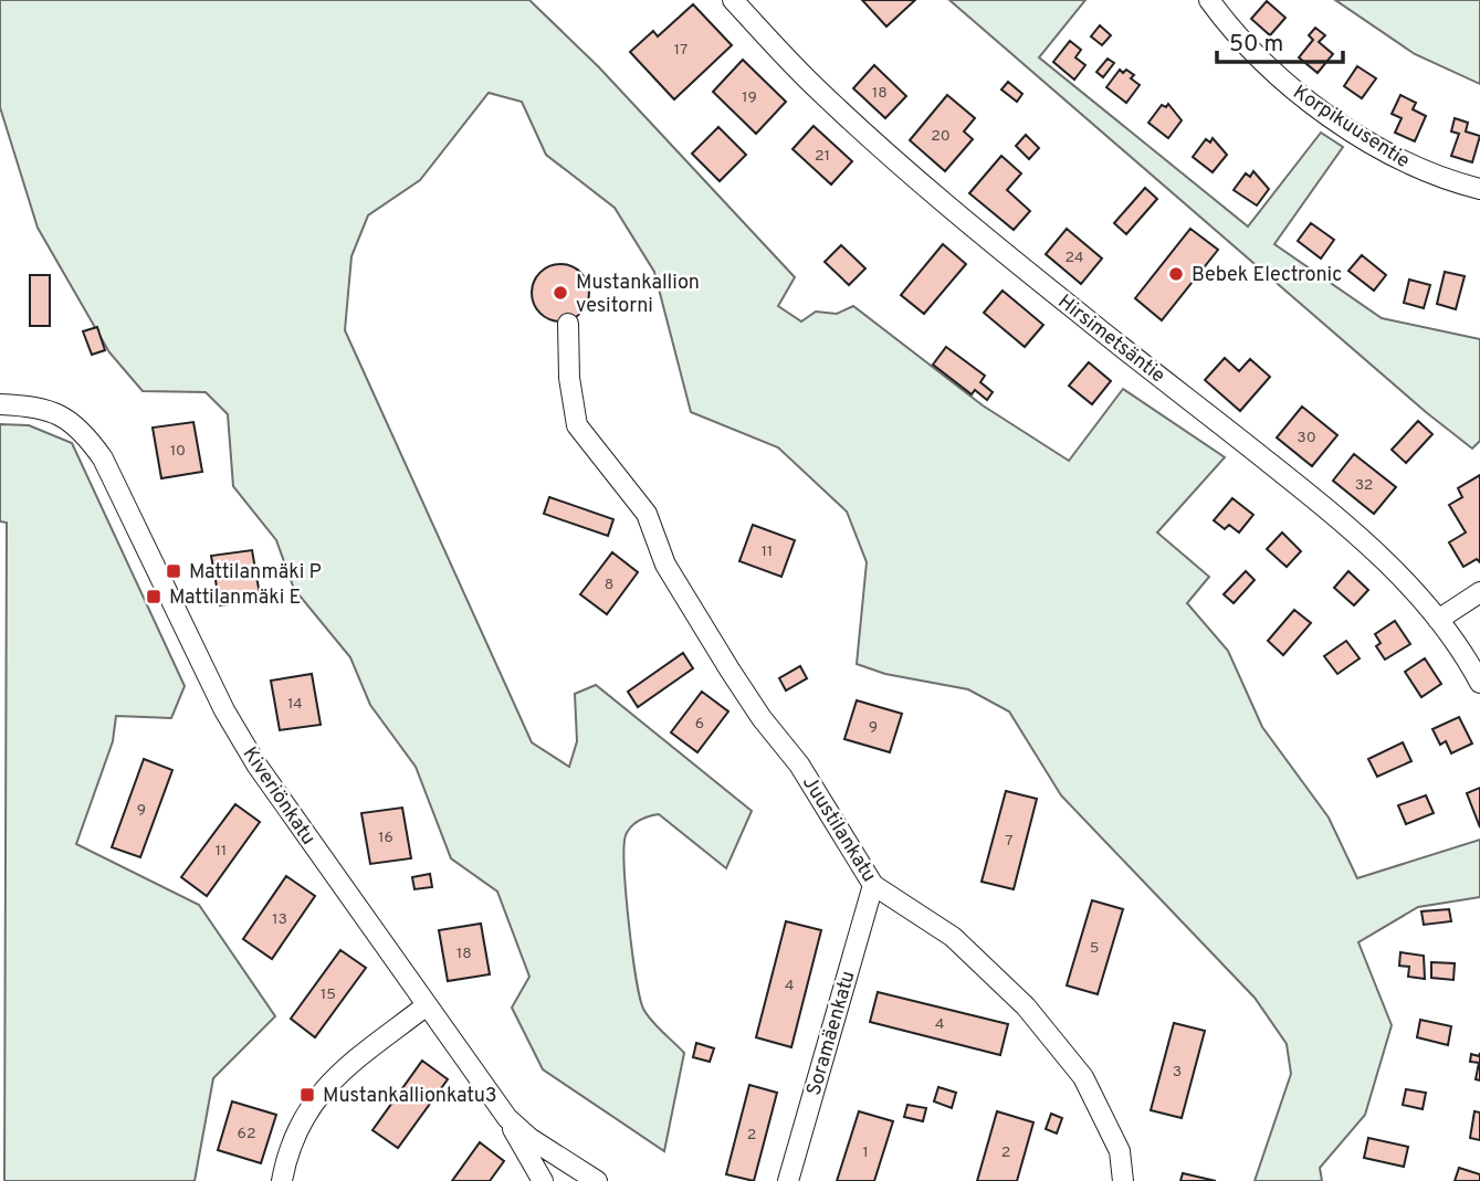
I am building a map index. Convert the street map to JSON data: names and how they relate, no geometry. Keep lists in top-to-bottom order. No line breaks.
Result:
{"streets":{"street":["Korpikuusentie","Hirsimetsäntie","Kiveriönkatu","Juustilankatu","Soramäenkatu"]},"crossings":[["Juustilankatu","Soramäenkatu"]],"places":{"other":["Bebek Electronic","Mustankallion vesitorni"],"transit":["Mattilanmäki P","Mattilanmäki E","Mustankallionkatu3"]},"house_numbers":["17","18","19","20","21","24","30","10","32","11","8","14","6","9","9","16","7","11","13","5","18","4","15","4","3","62","2","1","2"],"scale_bar":"50 m"}
